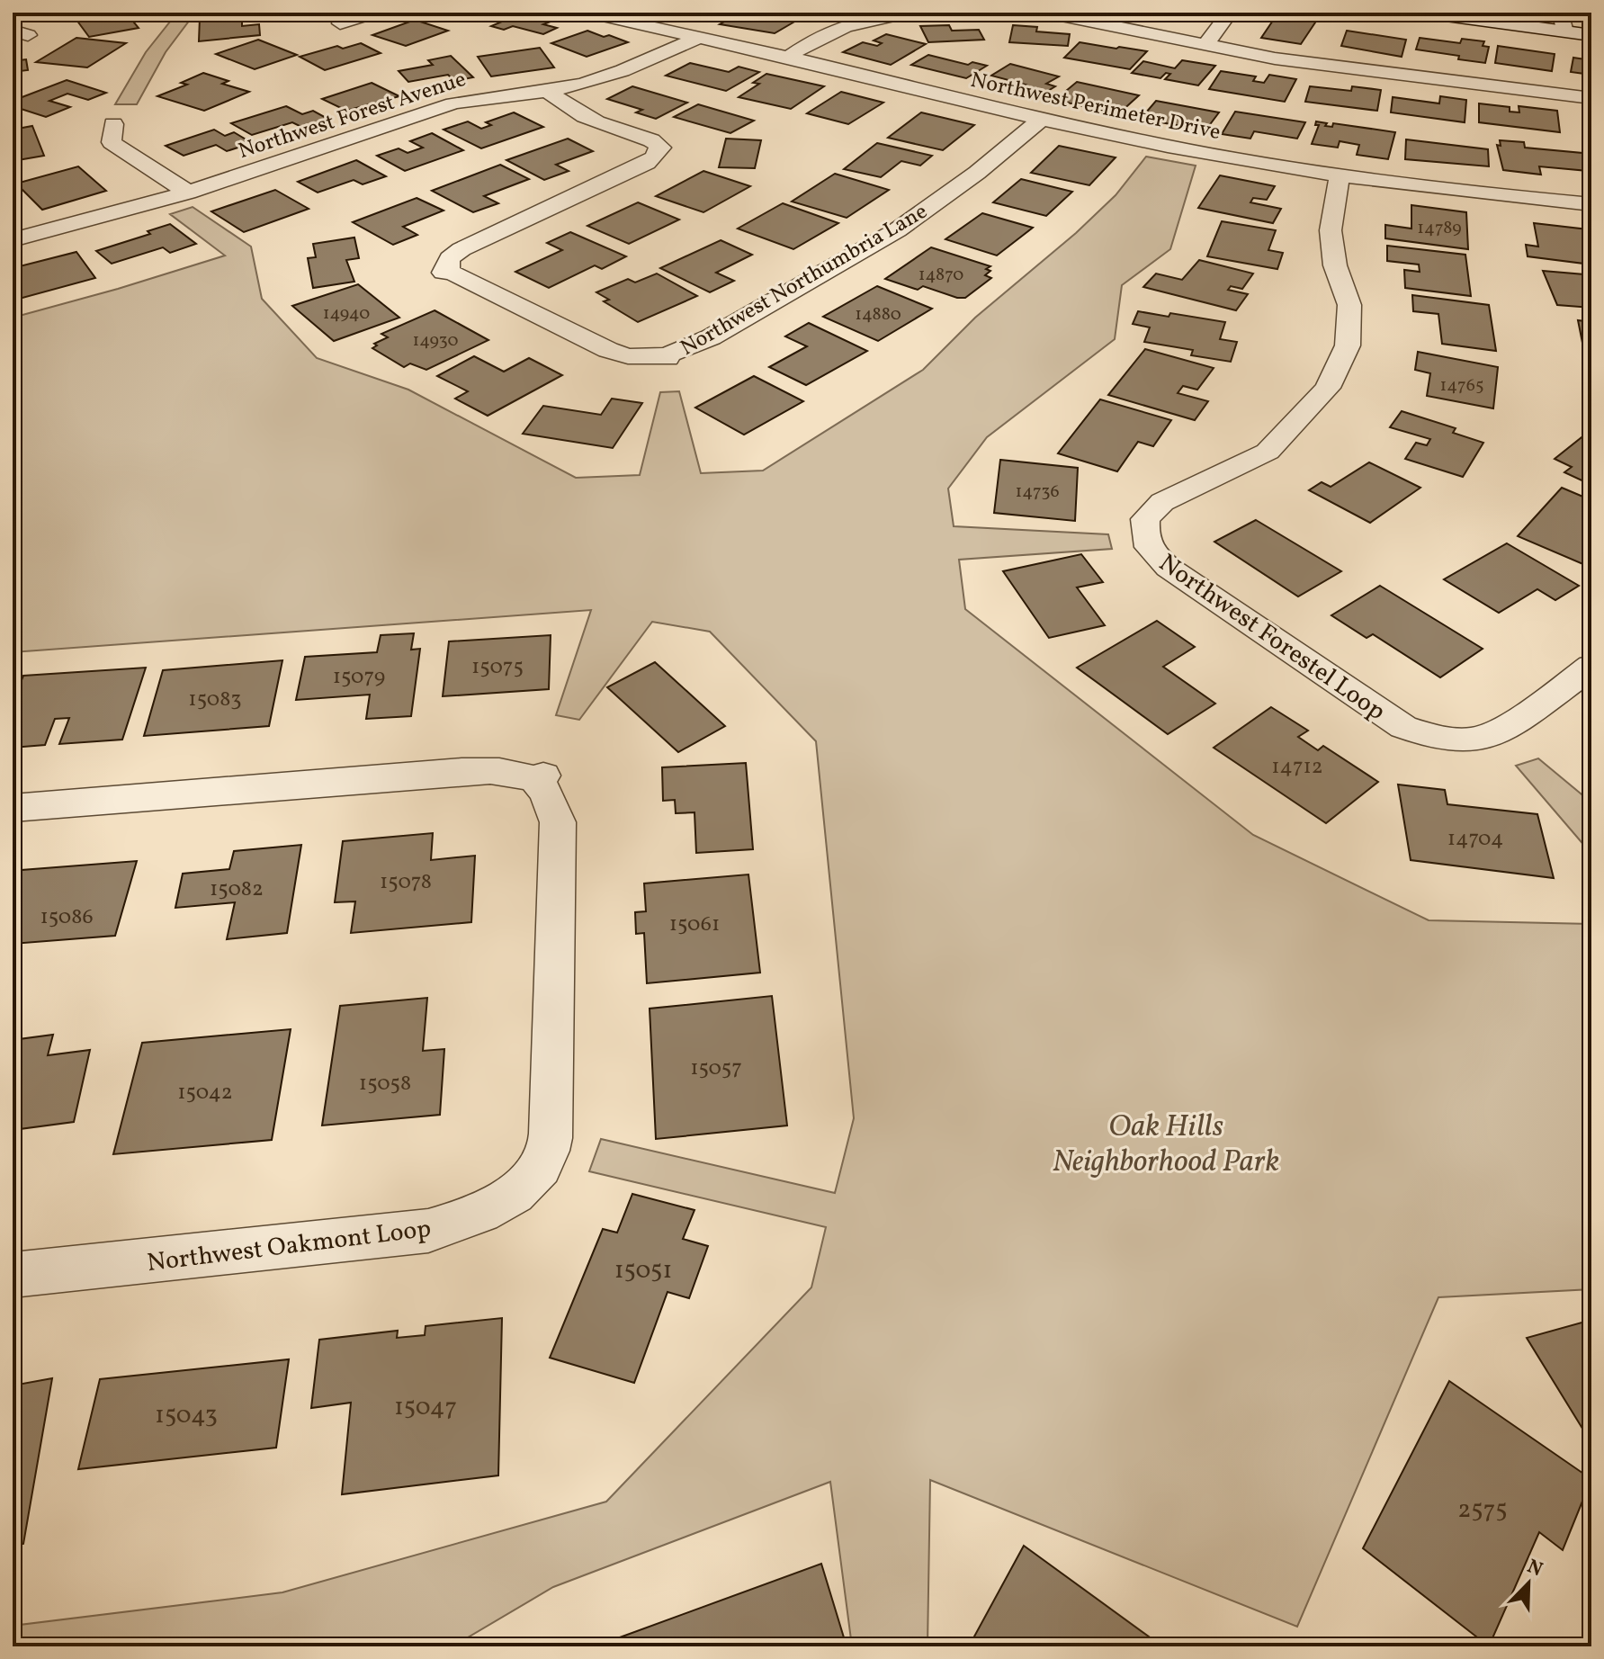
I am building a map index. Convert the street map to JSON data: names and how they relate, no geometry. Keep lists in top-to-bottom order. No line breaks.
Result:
{"streets":{"street":["Northwest Perimeter Drive","Northwest Forest Avenue","Northwest Northumbria Lane","Northwest Forestel Loop","Northwest Oakmont Loop"]},"crossings":[["Northwest Perimeter Drive","Northwest Forest Avenue"],["Northwest Perimeter Drive","Northwest Northumbria Lane"],["Northwest Perimeter Drive","Northwest Forestel Loop"],["Northwest Forest Avenue","Northwest Northumbria Lane"]],"parks":["Oak Hills Neighborhood Park"],"house_numbers":["14789","14870","14940","14880","14930","14765","14736","15075","15079","15083","14712","14704","15078","15082","15086","15061","15057","15058","15042","15051","15047","15043","2575"],"north":"top right"}
